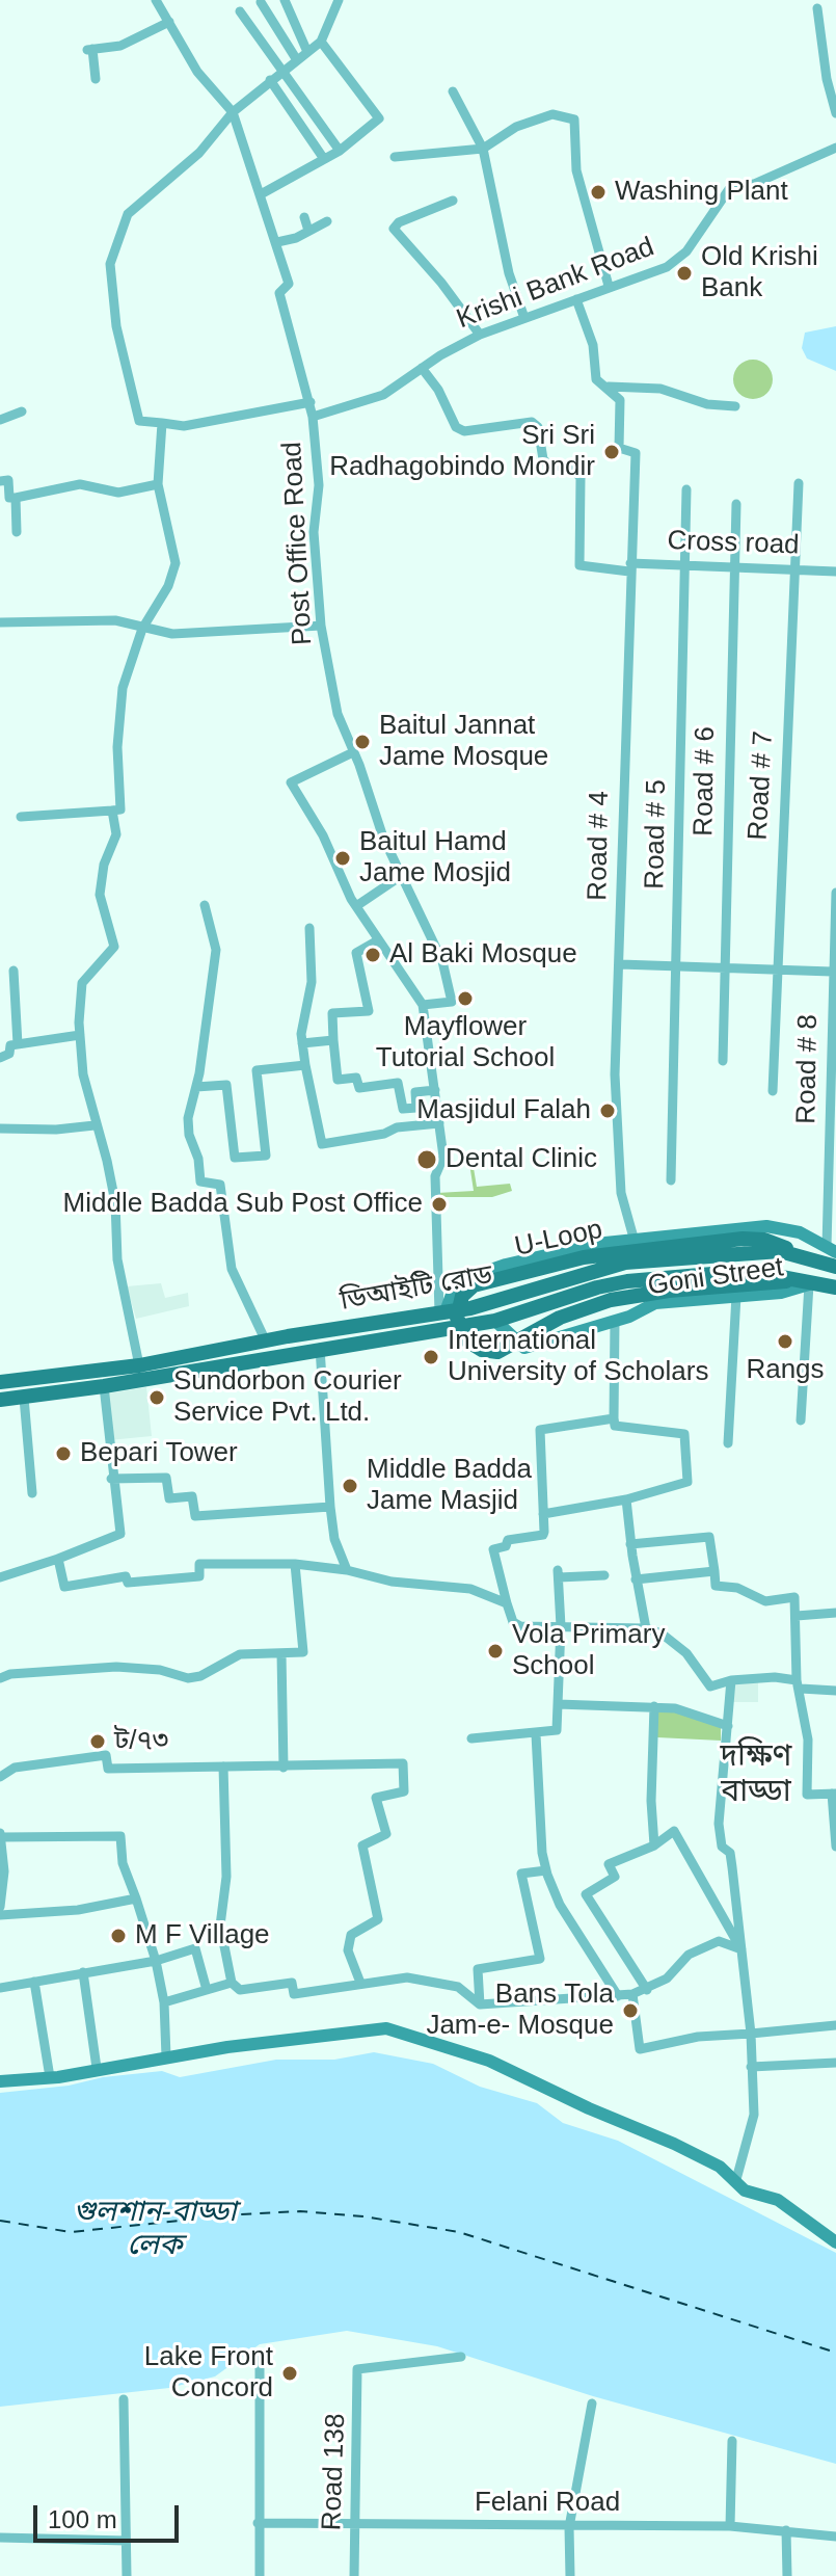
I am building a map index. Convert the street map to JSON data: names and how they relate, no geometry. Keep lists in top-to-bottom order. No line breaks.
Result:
{"streets":{"main road":["U-Loop","ডিআইটি রোড"],"street":["Krishi Bank Road","Post Office Road","Cross road","Road # 6","Road # 7","Road # 5","Road # 4","Road # 8","Goni Street","Road 138","Felani Road"]},"crossings":[["Krishi Bank Road","Post Office Road"],["Krishi Bank Road","Cross road"],["Cross road","Road # 6"],["Cross road","Road # 7"],["Cross road","Road # 5"],["Cross road","Road # 4"],["U-Loop","ডিআইটি রোড"],["Goni Street","ডিআইটি রোড"],["Road 138","Felani Road"]],"districts":["দক্ষিণ বাড্ডা"],"water":["গুলশান-বাড্ডা লেক"],"places":["Washing Plant","Old Krishi Bank","Sri Sri Radhagobindo Mondir","Baitul Jannat Jame Mosque","Baitul Hamd Jame Mosjid","Al Baki Mosque","Mayflower Tutorial School","Masjidul Falah","Dental Clinic","Middle Badda Sub Post Office","Rangs","International University of Scholars","Sundorbon Courier Service Pvt. Ltd.","Bepari Tower","Middle Badda Jame Masjid","Vola Primary School","ট/৭৩","M F Village","Bans Tola Jam-e- Mosque","Lake Front Concord"],"scale_bar":"100 m"}
